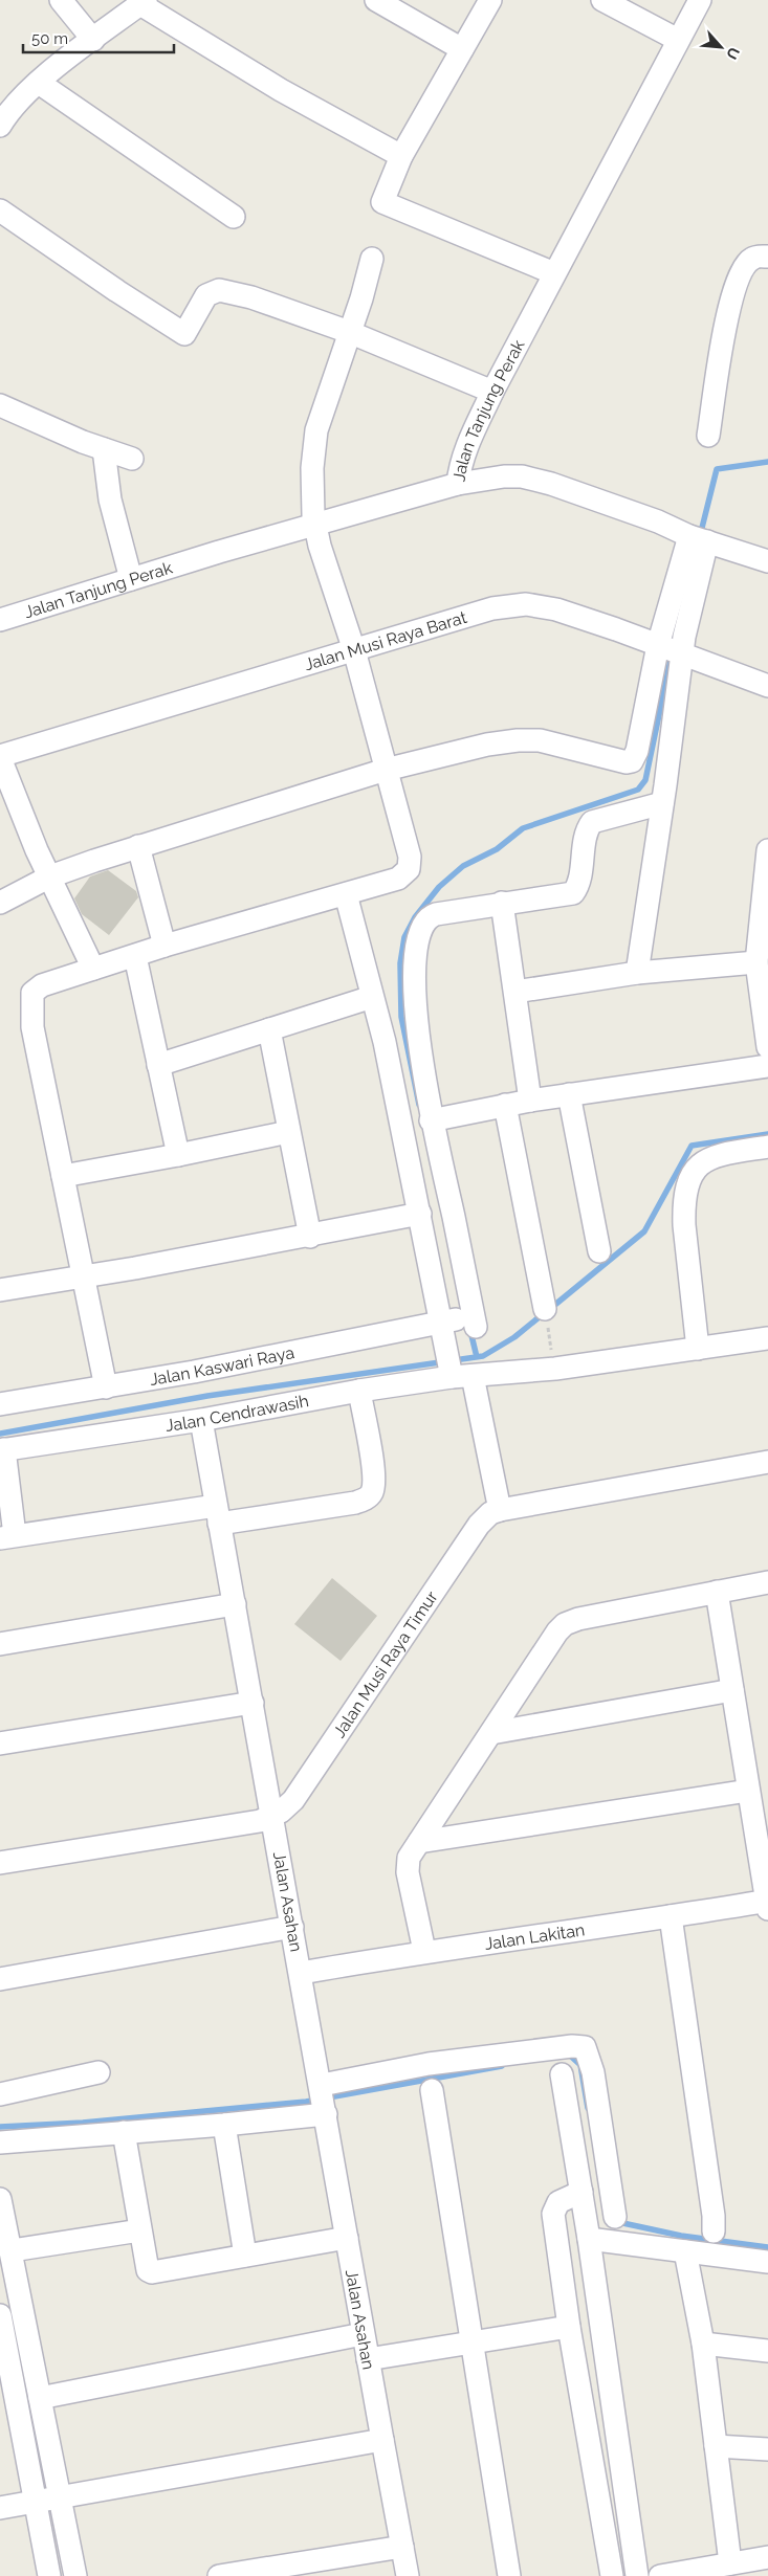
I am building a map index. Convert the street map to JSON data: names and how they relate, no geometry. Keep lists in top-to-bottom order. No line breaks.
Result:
{"streets":{"street":["Jalan Tanjung Perak","Jalan Musi Raya Barat","Jalan Kaswari Raya","Jalan Cendrawasih","Jalan Musi Raya Timur","Jalan Asahan","Jalan Lakitan"]},"crossings":[["Jalan Cendrawasih","Jalan Asahan"],["Jalan Musi Raya Timur","Jalan Asahan"],["Jalan Asahan","Jalan Lakitan"]],"scale_bar":"50 m","north":"bottom right"}
